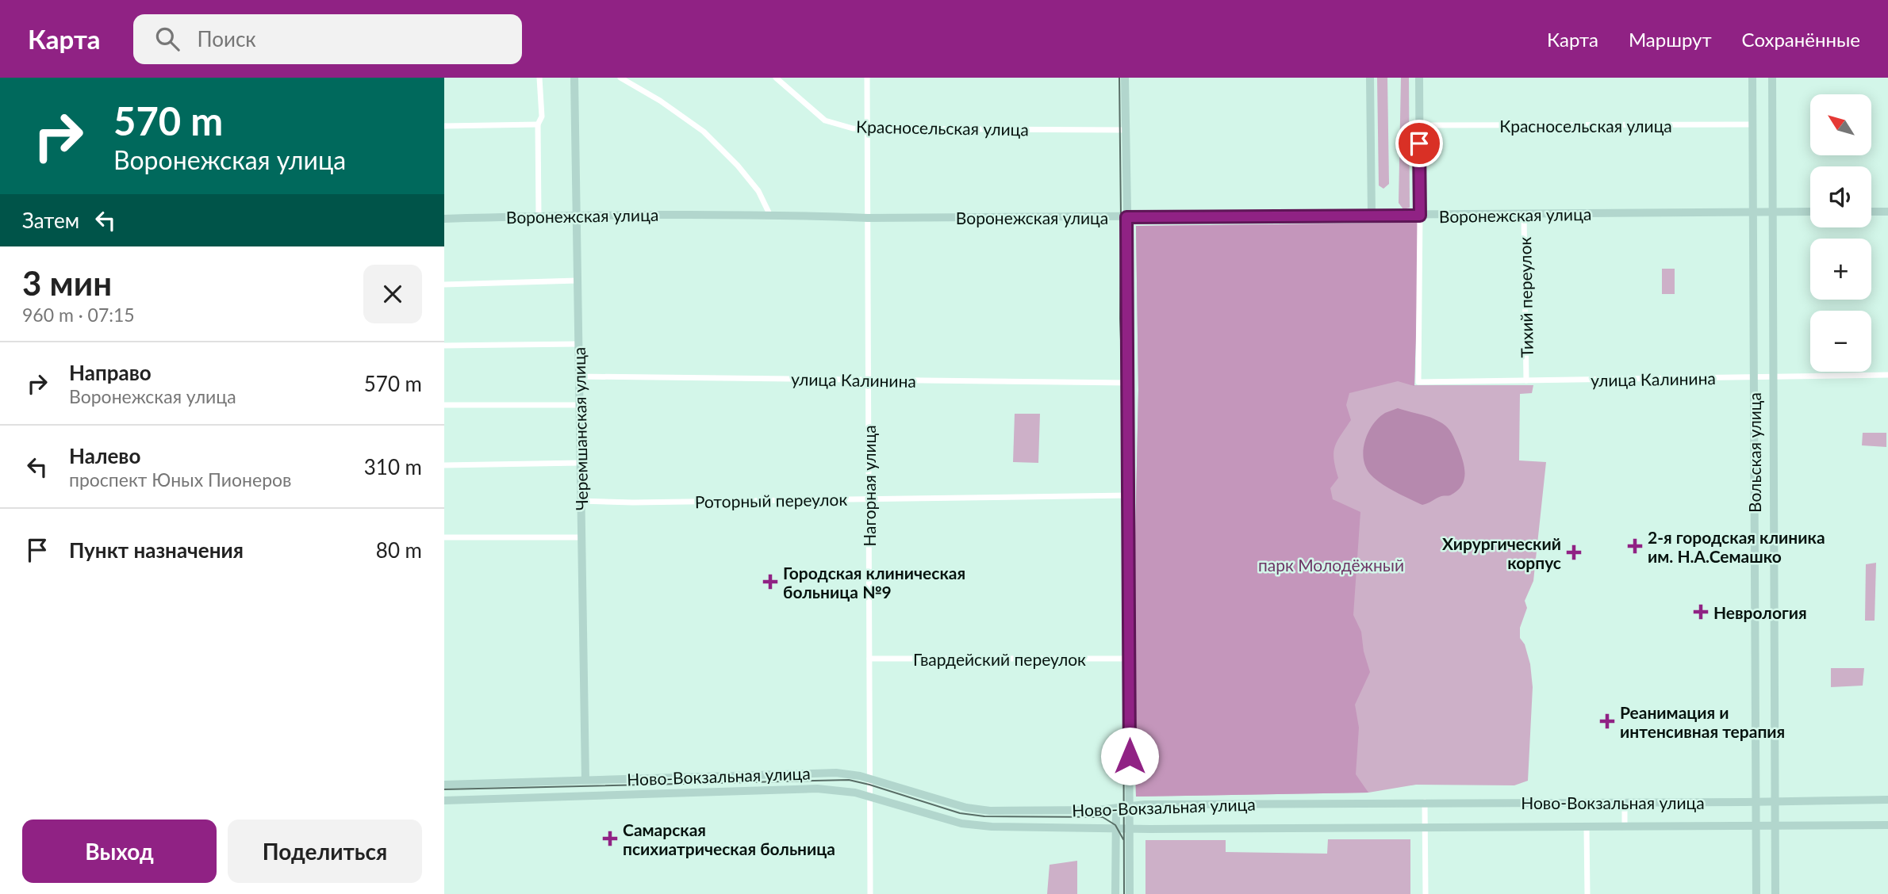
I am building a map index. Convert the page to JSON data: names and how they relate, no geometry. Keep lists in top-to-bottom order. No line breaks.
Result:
{"streets":{"main road":["Воронежская улица","Черемшанская улица","Вольская улица","Ново-Вокзальная улица"],"street":["Красносельская улица","Тихий переулок","улица Калинина","Нагорная улица","Роторный переулок","Гвардейский переулок"]},"crossings":[["Красносельская улица","Вольская улица"],["Красносельская улица","Нагорная улица"],["Воронежская улица","Тихий переулок"],["Воронежская улица","улица Калинина"],["Воронежская улица","Черемшанская улица"],["Воронежская улица","Вольская улица"],["Воронежская улица","Нагорная улица"],["Тихий переулок","улица Калинина"],["улица Калинина","Черемшанская улица"],["улица Калинина","Вольская улица"],["улица Калинина","Нагорная улица"],["Черемшанская улица","Роторный переулок"],["Черемшанская улица","Ново-Вокзальная улица"],["Вольская улица","Ново-Вокзальная улица"],["Нагорная улица","Роторный переулок"],["Нагорная улица","Гвардейский переулок"],["Нагорная улица","Ново-Вокзальная улица"]],"parks":["парк Молодёжный"],"places":{"health":["2-я городская клиника им. Н.А.Семашко","Хирургический корпус","Городская клиническая больница №9","Неврология","Реанимация и интенсивная терапия","Самарская психиатрическая больница"]},"north":"top left","page":{"header":"Карта","search":"Поиск","nav":["Карта","Маршрут","Сохранённые"],"turn":["570 m","Воронежская улица"],"map_buttons":["+","−"],"then":"Затем","heading":["3 мин","960 m · 07:15"],"list":[{"name":"Направо","note":"Воронежская улица","value":"570 m"},{"name":"Налево","note":"проспект Юных Пионеров","value":"310 m"},{"name":"Пункт назначения","value":"80 m"}],"buttons":["Выход","Поделиться"]}}
